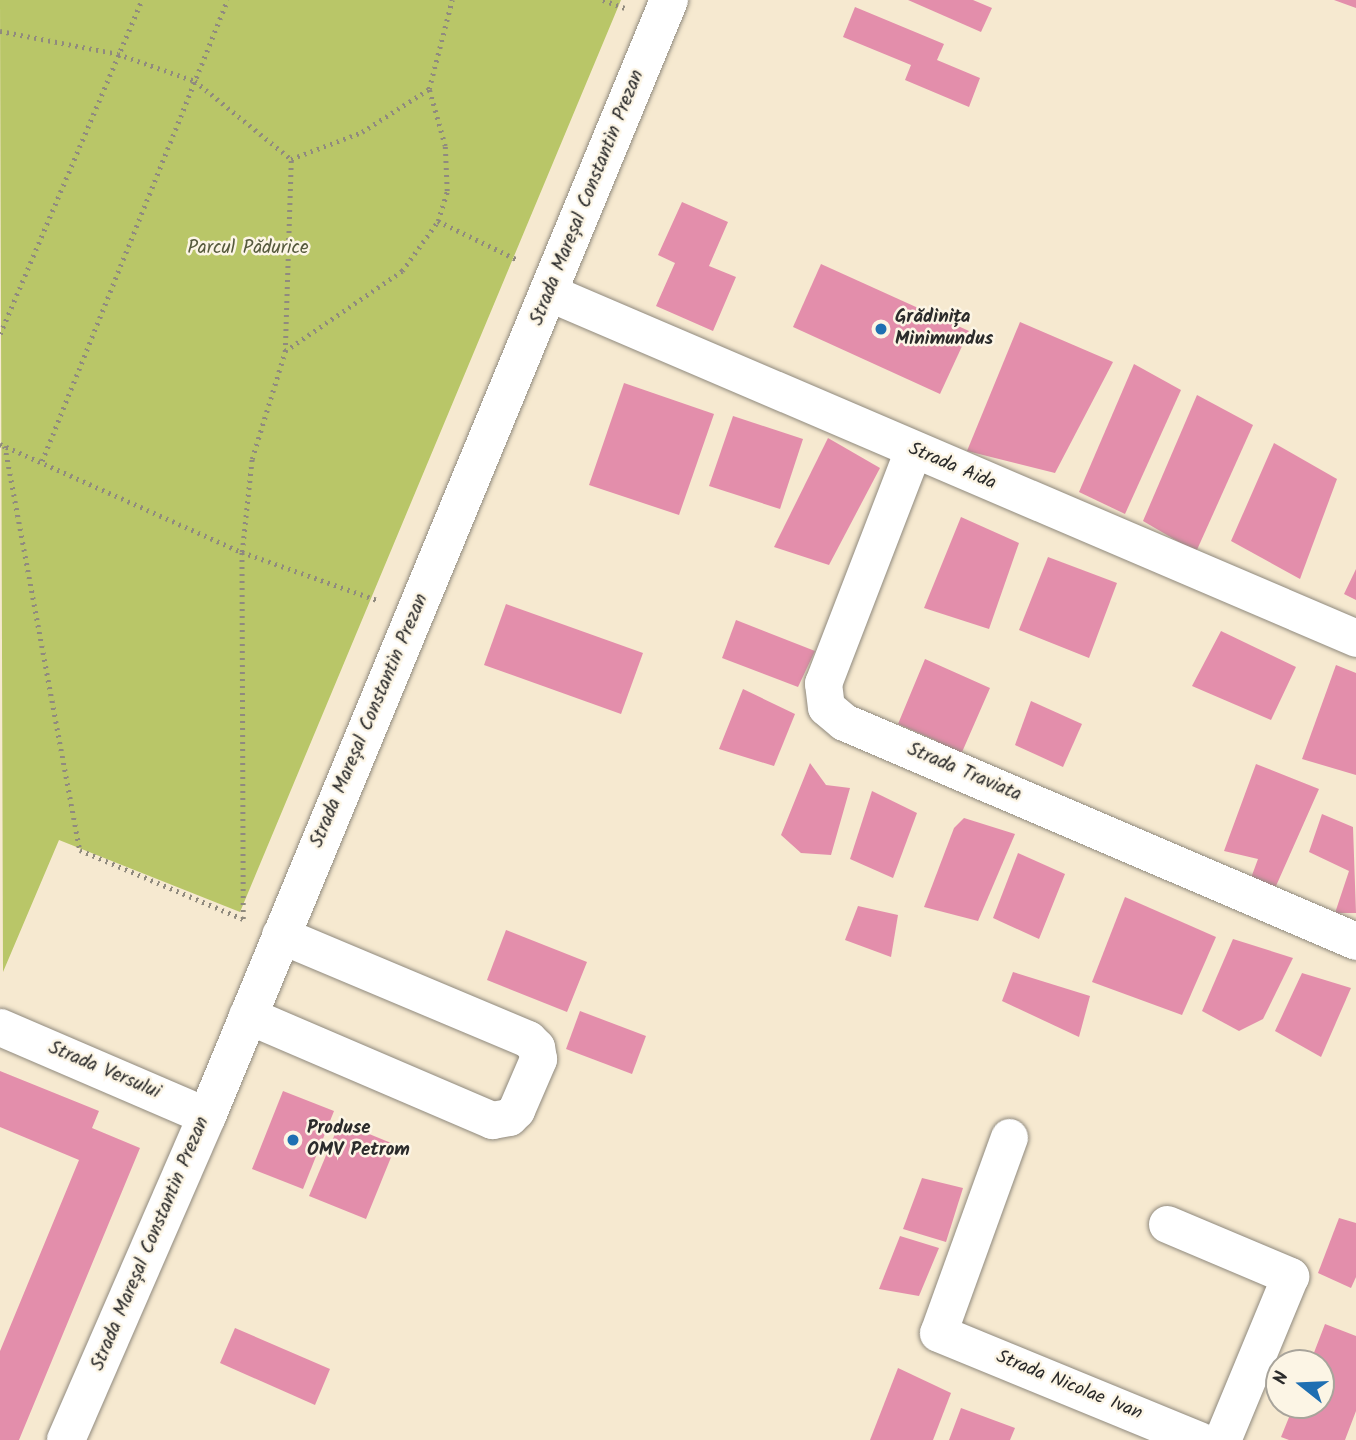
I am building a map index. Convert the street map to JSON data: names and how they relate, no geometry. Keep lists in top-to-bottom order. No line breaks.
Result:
{"streets":{"main road":["Strada Mareșal Constantin Prezan"],"street":["Strada Aida","Strada Traviata","Strada Versului","Strada Nicolae Ivan"]},"crossings":[["Strada Mareșal Constantin Prezan","Strada Aida"],["Strada Mareșal Constantin Prezan","Strada Versului"],["Strada Aida","Strada Traviata"]],"parks":["Parcul Pădurice"],"places":["Grădinița Minimundus","Produse OMV Petrom"],"north":"left"}
